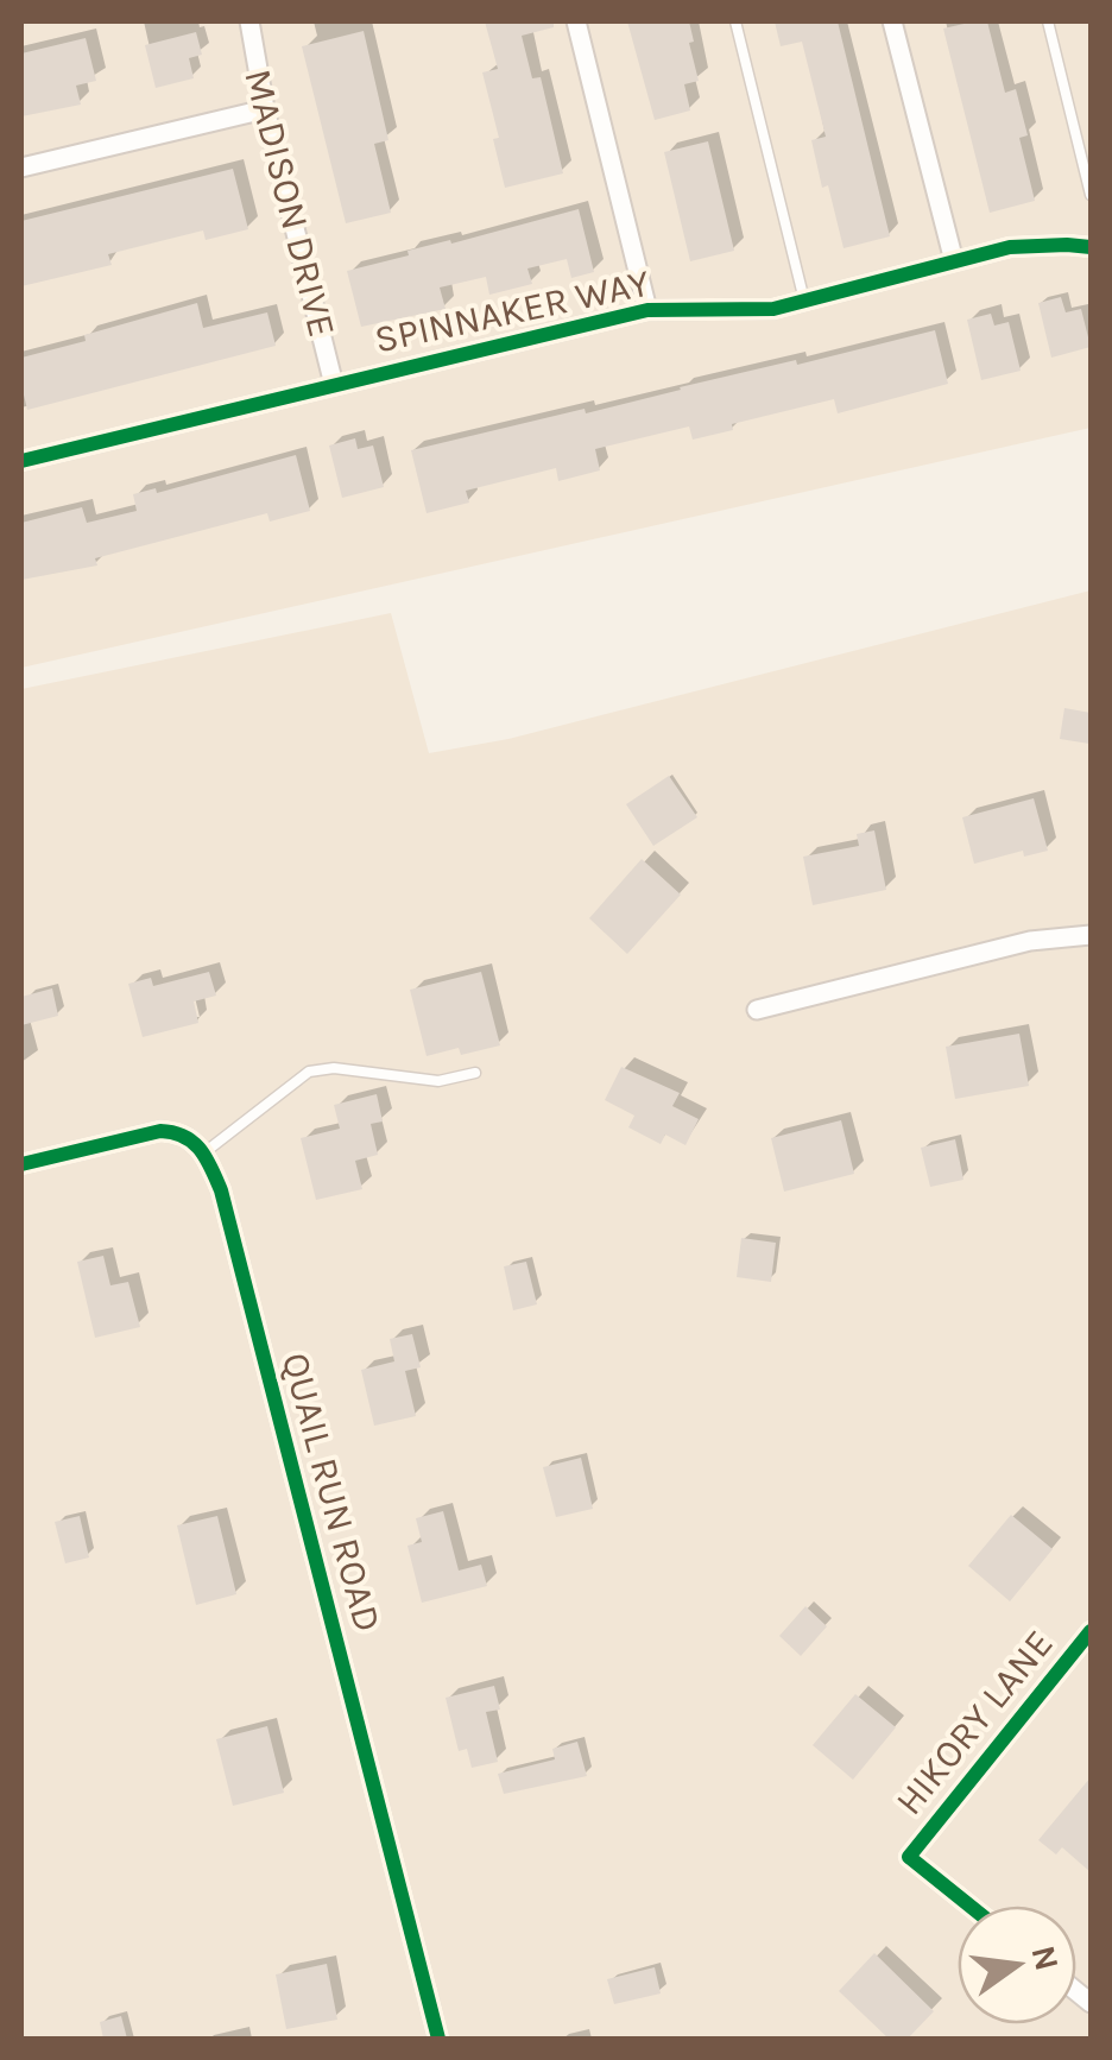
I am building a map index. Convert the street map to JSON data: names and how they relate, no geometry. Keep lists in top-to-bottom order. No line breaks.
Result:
{"streets":{"street":["MADISON DRIVE","SPINNAKER WAY","QUAIL RUN ROAD","HIKORY LANE"]},"crossings":[["MADISON DRIVE","SPINNAKER WAY"]],"north":"right"}
